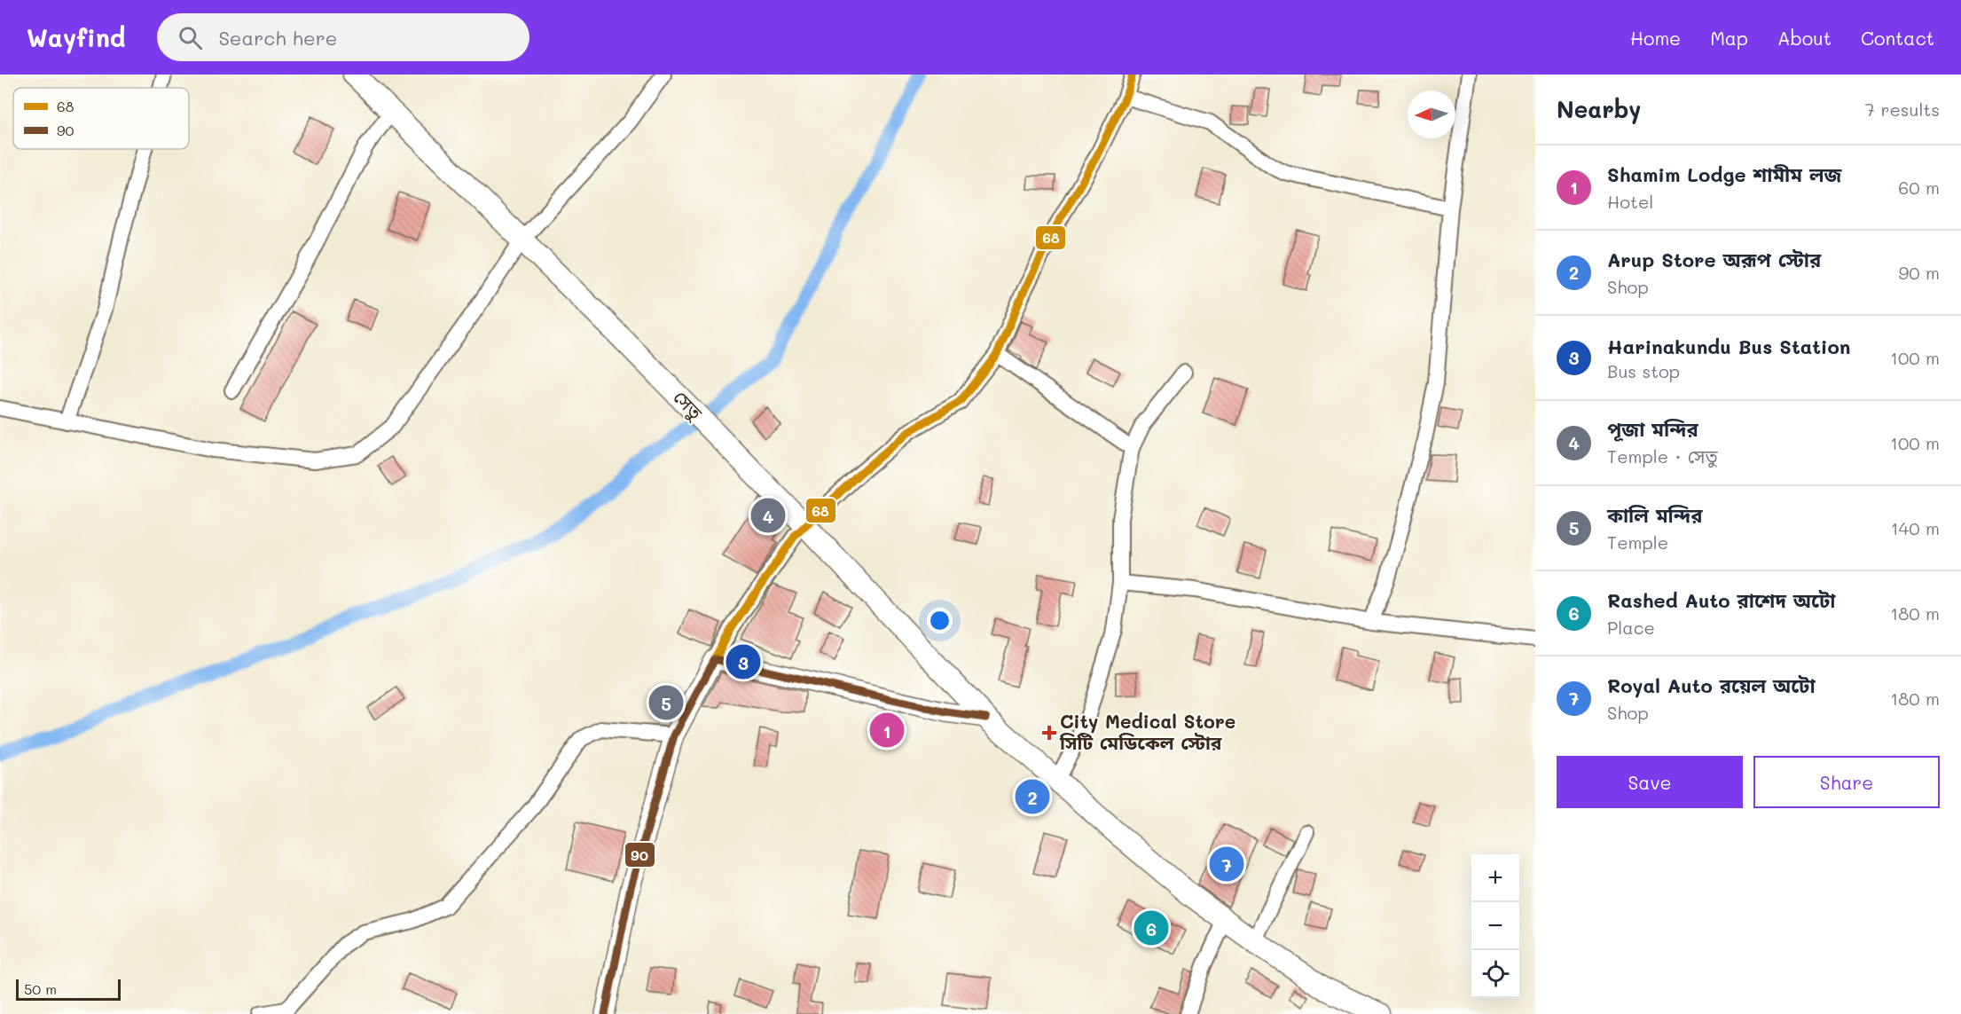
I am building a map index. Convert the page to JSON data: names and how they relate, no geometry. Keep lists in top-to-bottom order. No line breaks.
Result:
{"streets":{"highway":["সেতু"]},"places":{"health":["City Medical Store সিটি মেডিকেল স্টোর"]},"lines":["transit line 68","transit line 90"],"legend":["68","90"],"scale_bar":"50 m","north":"left","page":{"header":"Wayfind","search":"Search here","nav":["Home","Map","About","Contact"],"heading":["Nearby","7 results"],"list":[{"mark":"1","name":"Shamim Lodge শামীম লজ","note":"Hotel","value":"60 m"},{"mark":"2","name":"Arup Store অরূপ স্টোর","note":"Shop","value":"90 m"},{"mark":"3","name":"Harinakundu Bus Station","note":"Bus stop","value":"100 m"},{"mark":"4","name":"পূজা মন্দির","note":"Temple · সেতু","value":"100 m"},{"mark":"5","name":"কালি মন্দির","note":"Temple","value":"140 m"},{"mark":"6","name":"Rashed Auto রাশেদ অটো","note":"Place","value":"180 m"},{"mark":"7","name":"Royal Auto রয়েল অটো","note":"Shop","value":"180 m"}],"pins":["4","3","5","1","2","7","6"],"buttons":["Save","Share"],"map_buttons":["+","−"],"scale":"50 m"}}
